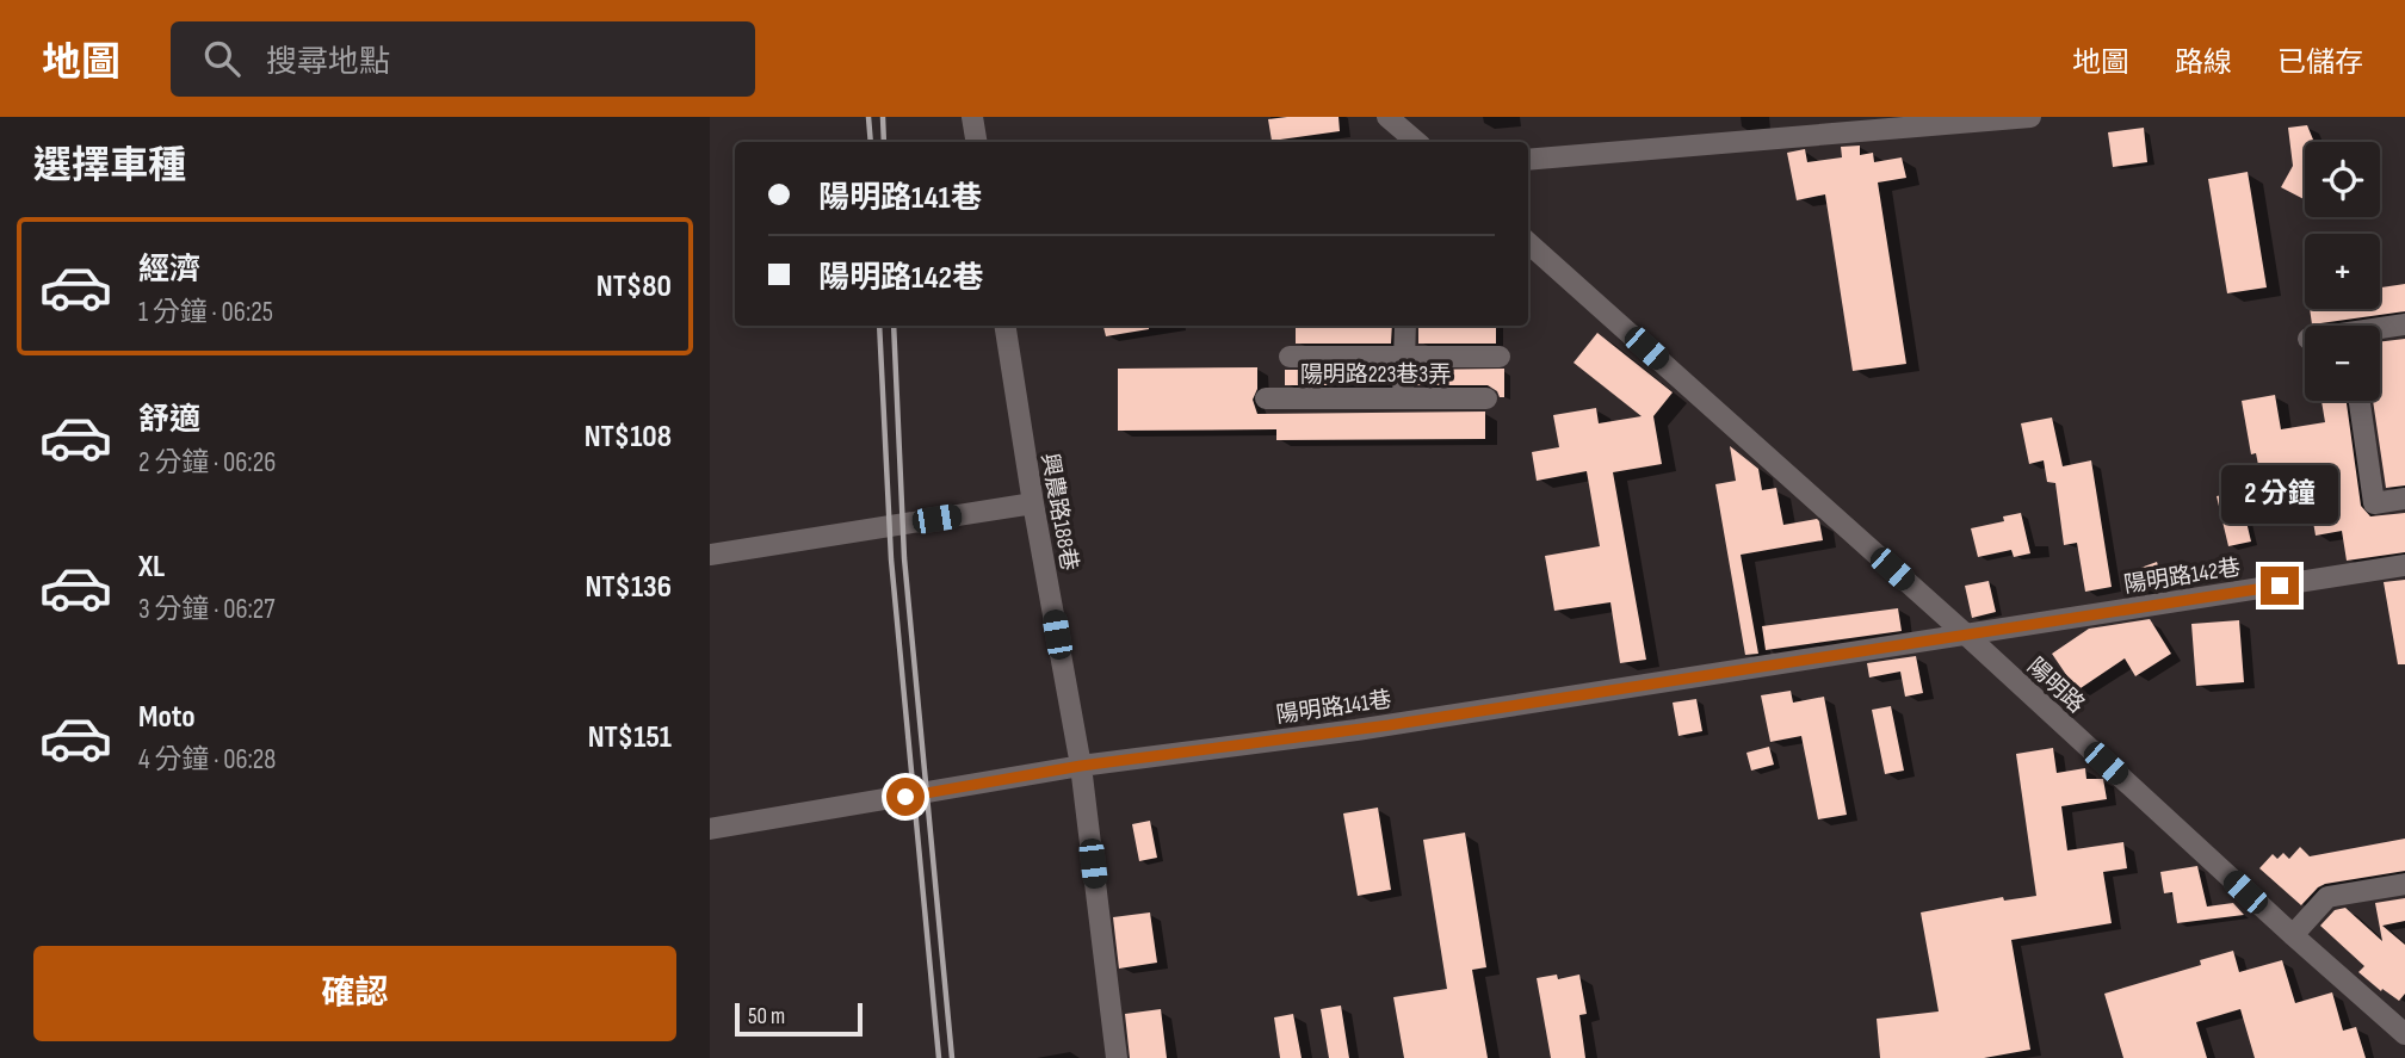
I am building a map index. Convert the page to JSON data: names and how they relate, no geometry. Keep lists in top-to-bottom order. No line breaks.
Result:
{"streets":{"street":["陽明路223巷3弄","興農路188巷","陽明路142巷","陽明路","陽明路141巷"]},"crossings":[["興農路188巷","陽明路141巷"],["陽明路142巷","陽明路"],["陽明路142巷","陽明路141巷"],["陽明路","陽明路141巷"]],"scale_bar":"50 m","page":{"header":"地圖","search":"搜尋地點","nav":["地圖","路線","已儲存"],"heading":"選擇車種","map_buttons":["+","−"],"banner":["陽明路141巷","陽明路142巷"],"list":[{"name":"經濟","note":"1 分鐘 · 06:25","value":"NT$80"},{"name":"舒適","note":"2 分鐘 · 06:26","value":"NT$108"},{"name":"XL","note":"3 分鐘 · 06:27","value":"NT$136"},{"name":"Moto","note":"4 分鐘 · 06:28","value":"NT$151"}],"bubble":"2 分鐘","buttons":"確認","scale":"50 m"}}
